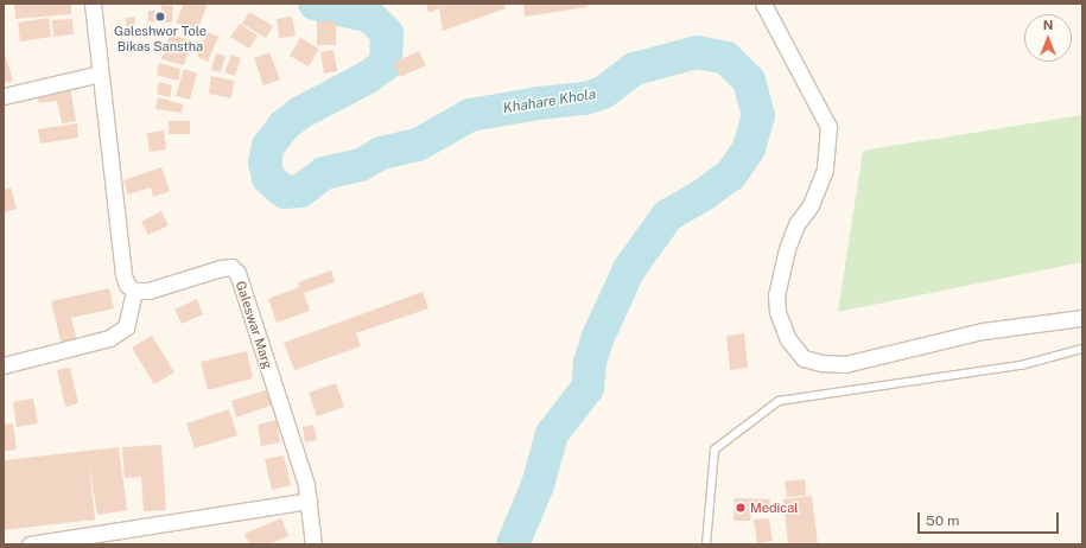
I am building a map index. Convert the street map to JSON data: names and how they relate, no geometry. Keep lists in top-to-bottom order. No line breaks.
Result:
{"streets":{"street":["Galeswar Marg"]},"water":["Khahare Khola"],"places":["Galeshwor Tole Bikas Sanstha","Medical"],"scale_bar":"50 m","north":"top"}
